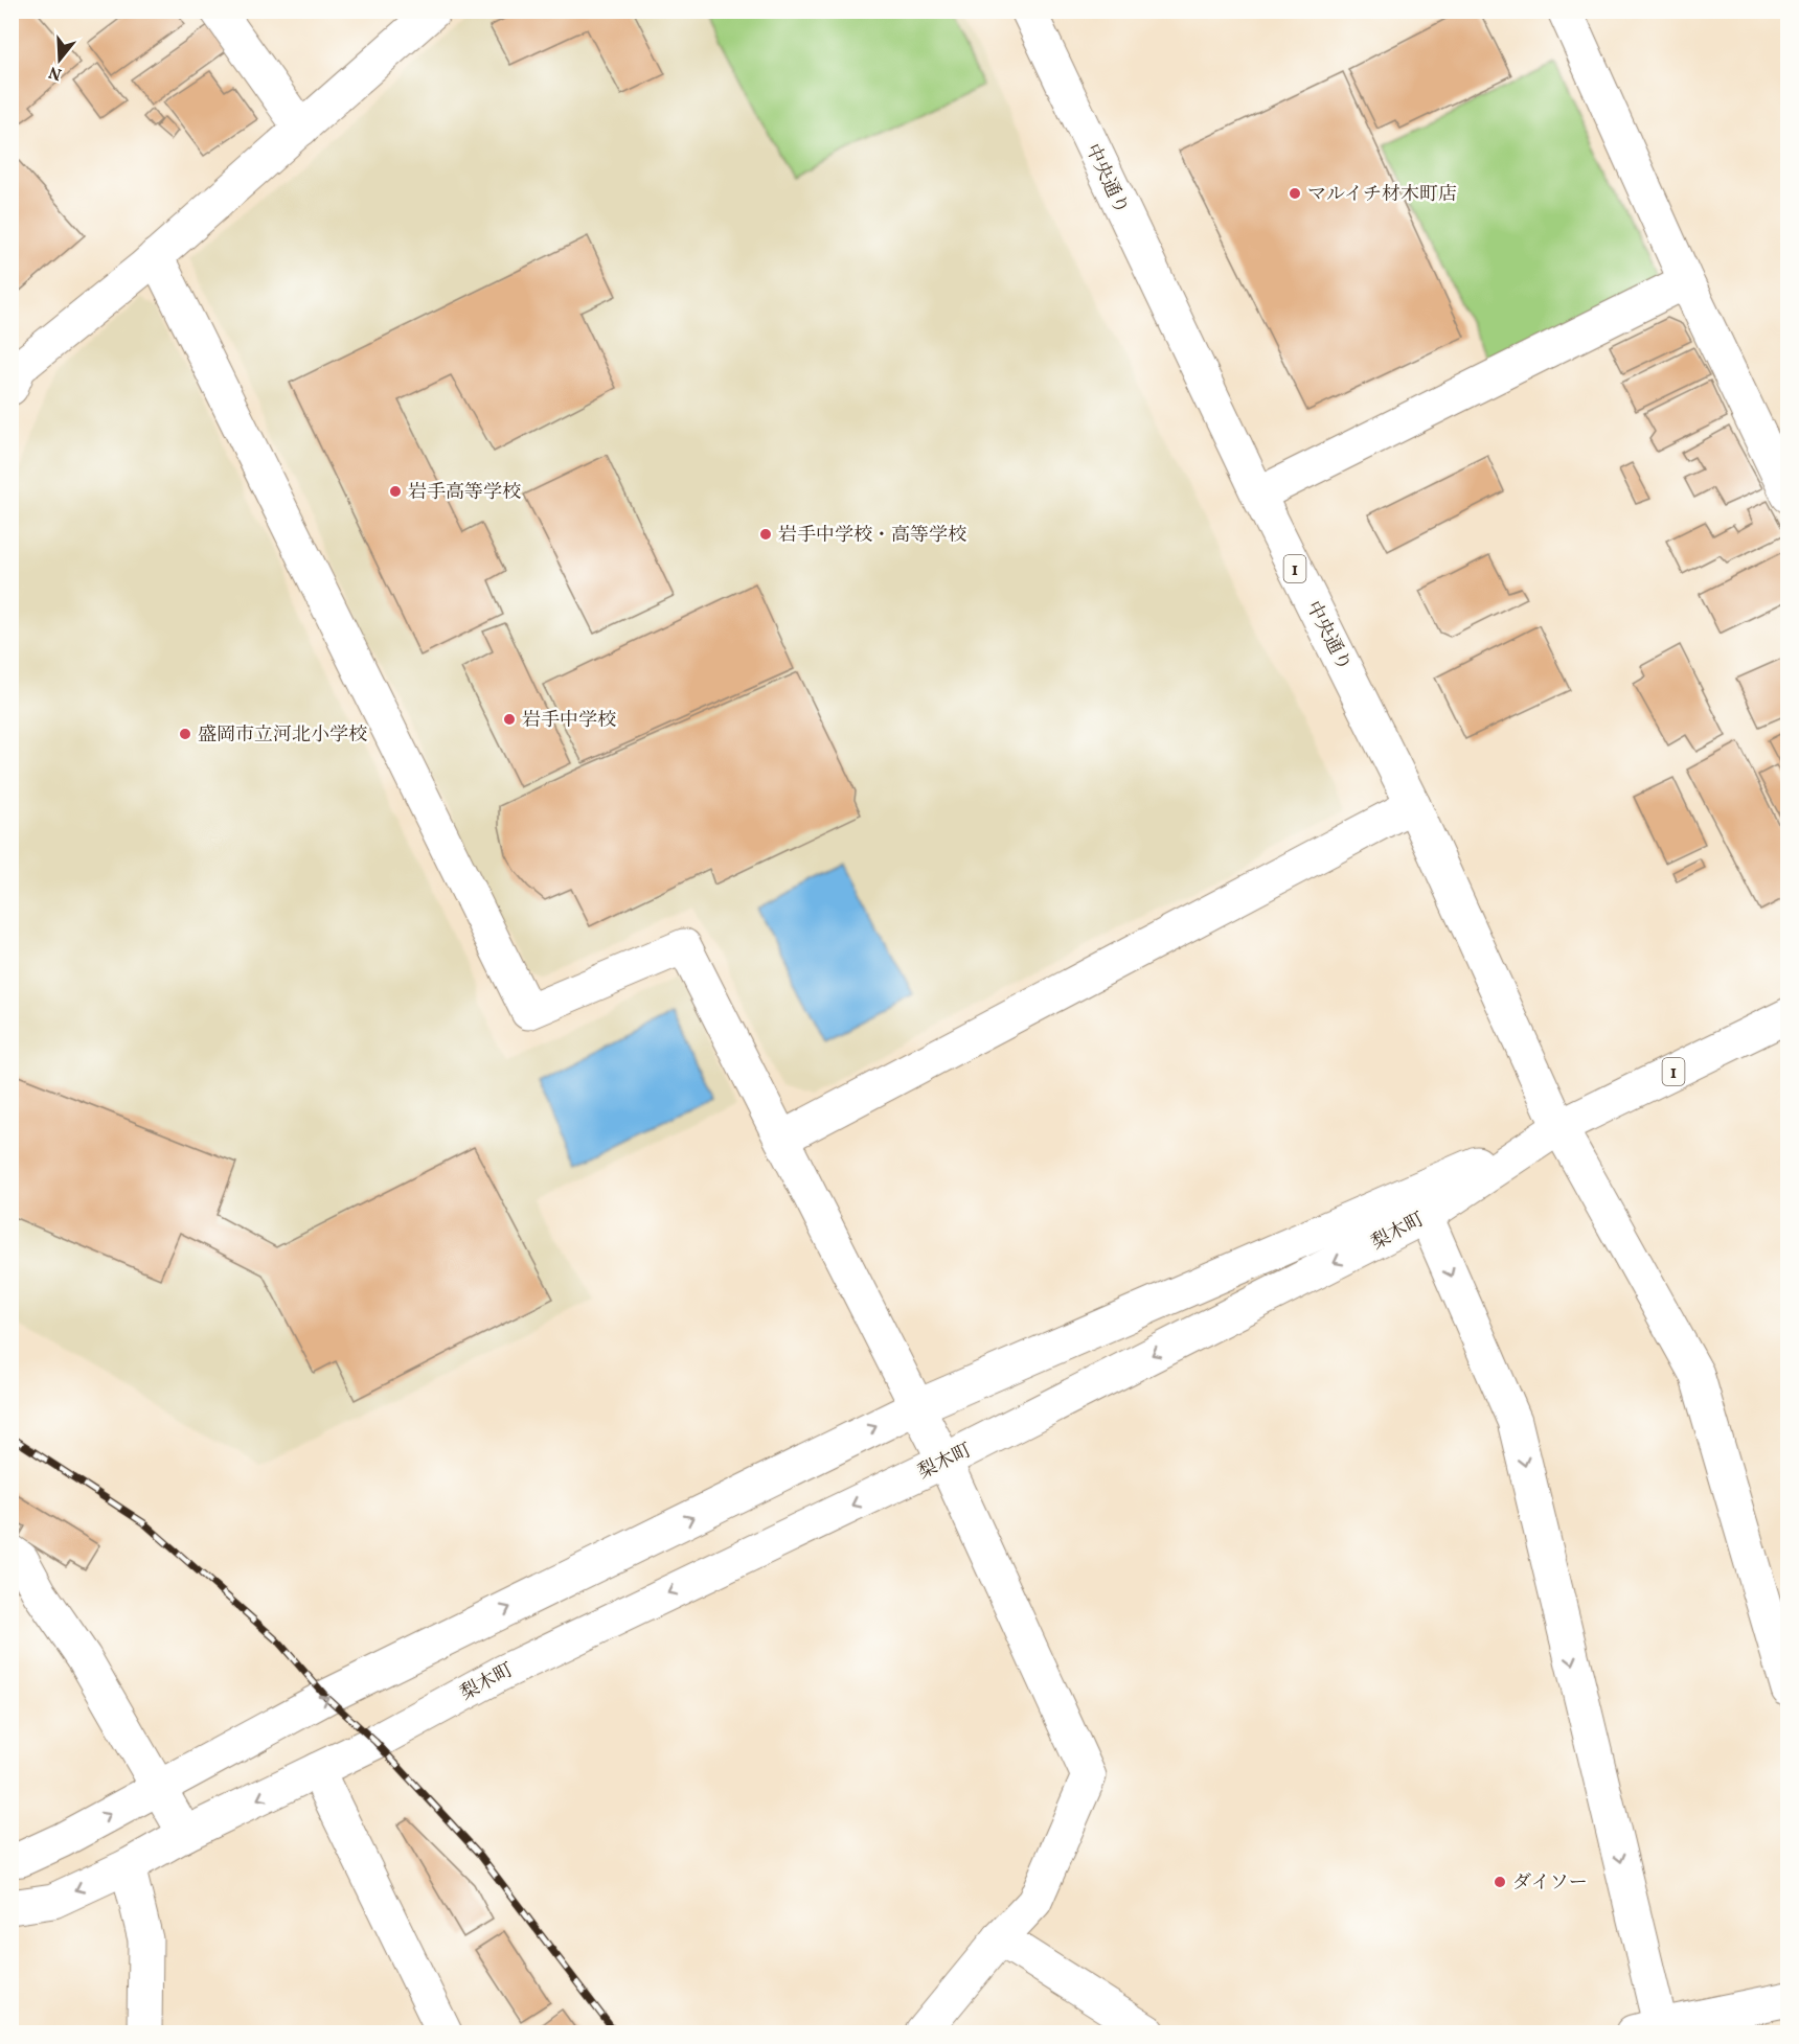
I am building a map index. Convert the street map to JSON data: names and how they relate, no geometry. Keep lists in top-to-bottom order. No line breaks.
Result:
{"streets":{"street":["中央通り","1","梨木町"]},"crossings":[["中央通り","1"],["中央通り","梨木町"],["1","梨木町"]],"places":["マルイチ材木町店","岩手高等学校","岩手中学校・高等学校","岩手中学校","盛岡市立河北小学校","ダイソー"],"north":"bottom"}
